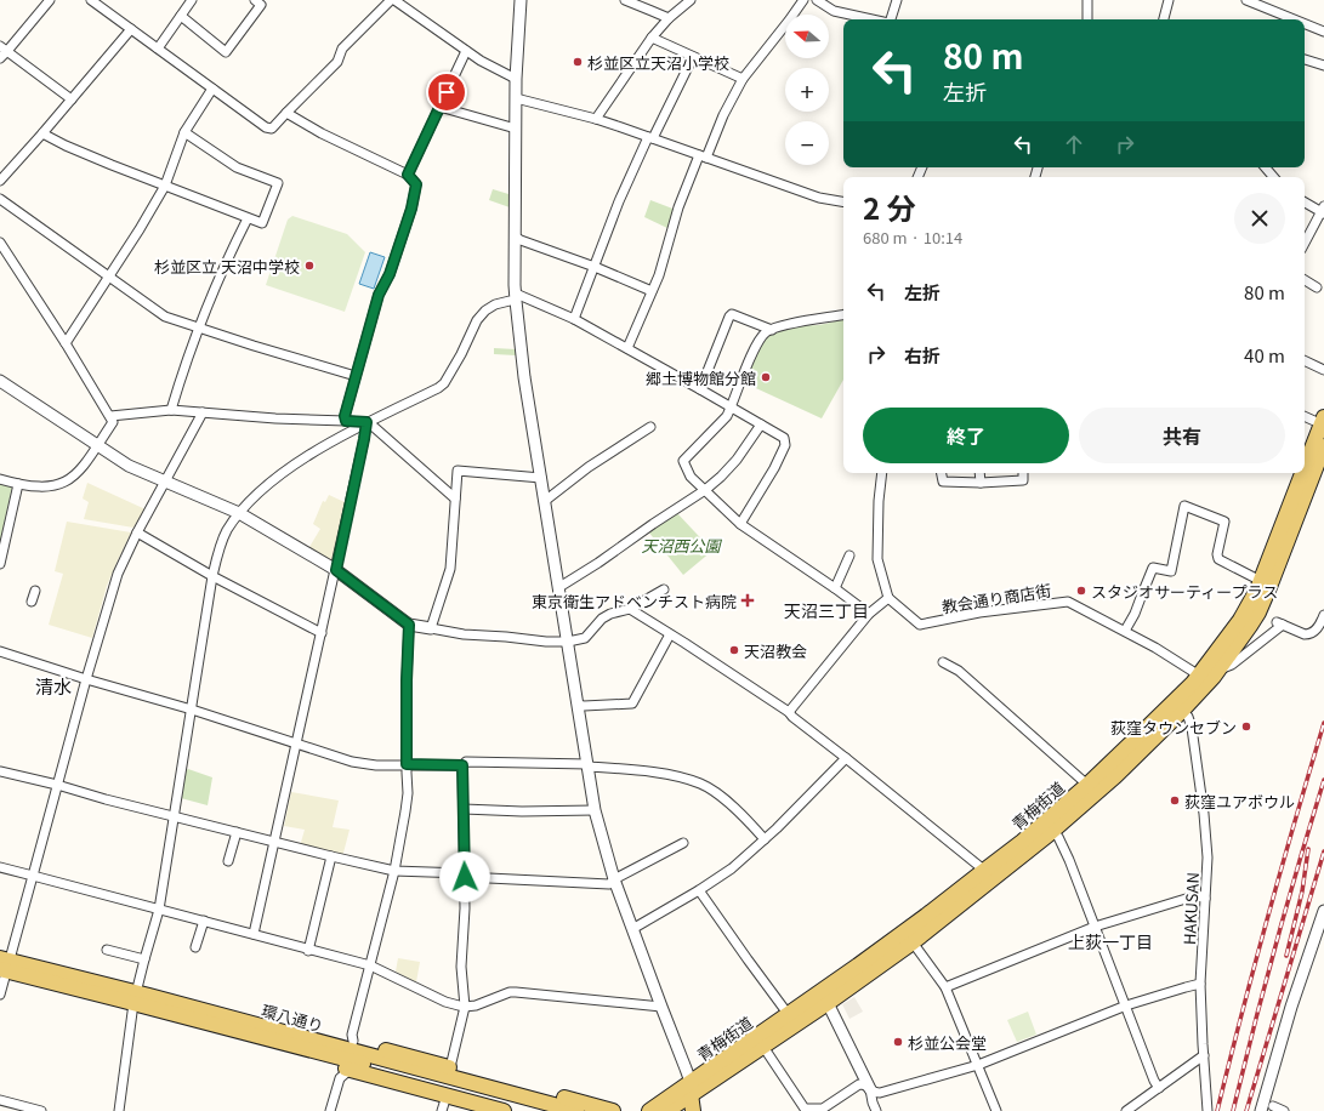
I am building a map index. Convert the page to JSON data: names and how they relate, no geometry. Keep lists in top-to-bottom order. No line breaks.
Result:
{"streets":{"main road":["青梅街道","環八通り"],"street":["教会通り商店街","HAKUSAN"]},"crossings":[["教会通り商店街","青梅街道"],["青梅街道","HAKUSAN"]],"districts":["天沼三丁目","清水","上荻一丁目"],"parks":["天沼西公園"],"places":{"other":["杉並区立天沼小学校","杉並区立 天沼中学校","郷土博物館分館","スタジオサーティープラス","天沼教会","荻窪タウンセブン","荻窪ユアボウル","杉並公会堂"],"health":["東京衛生アドベンチスト病院"]},"north":"left","page":{"map_buttons":["+","−"],"turn":["80 m","左折"],"heading":["2 分","680 m · 10:14"],"list":[{"name":"左折","value":"80 m"},{"name":"右折","value":"40 m"}],"buttons":["終了","共有"]}}
